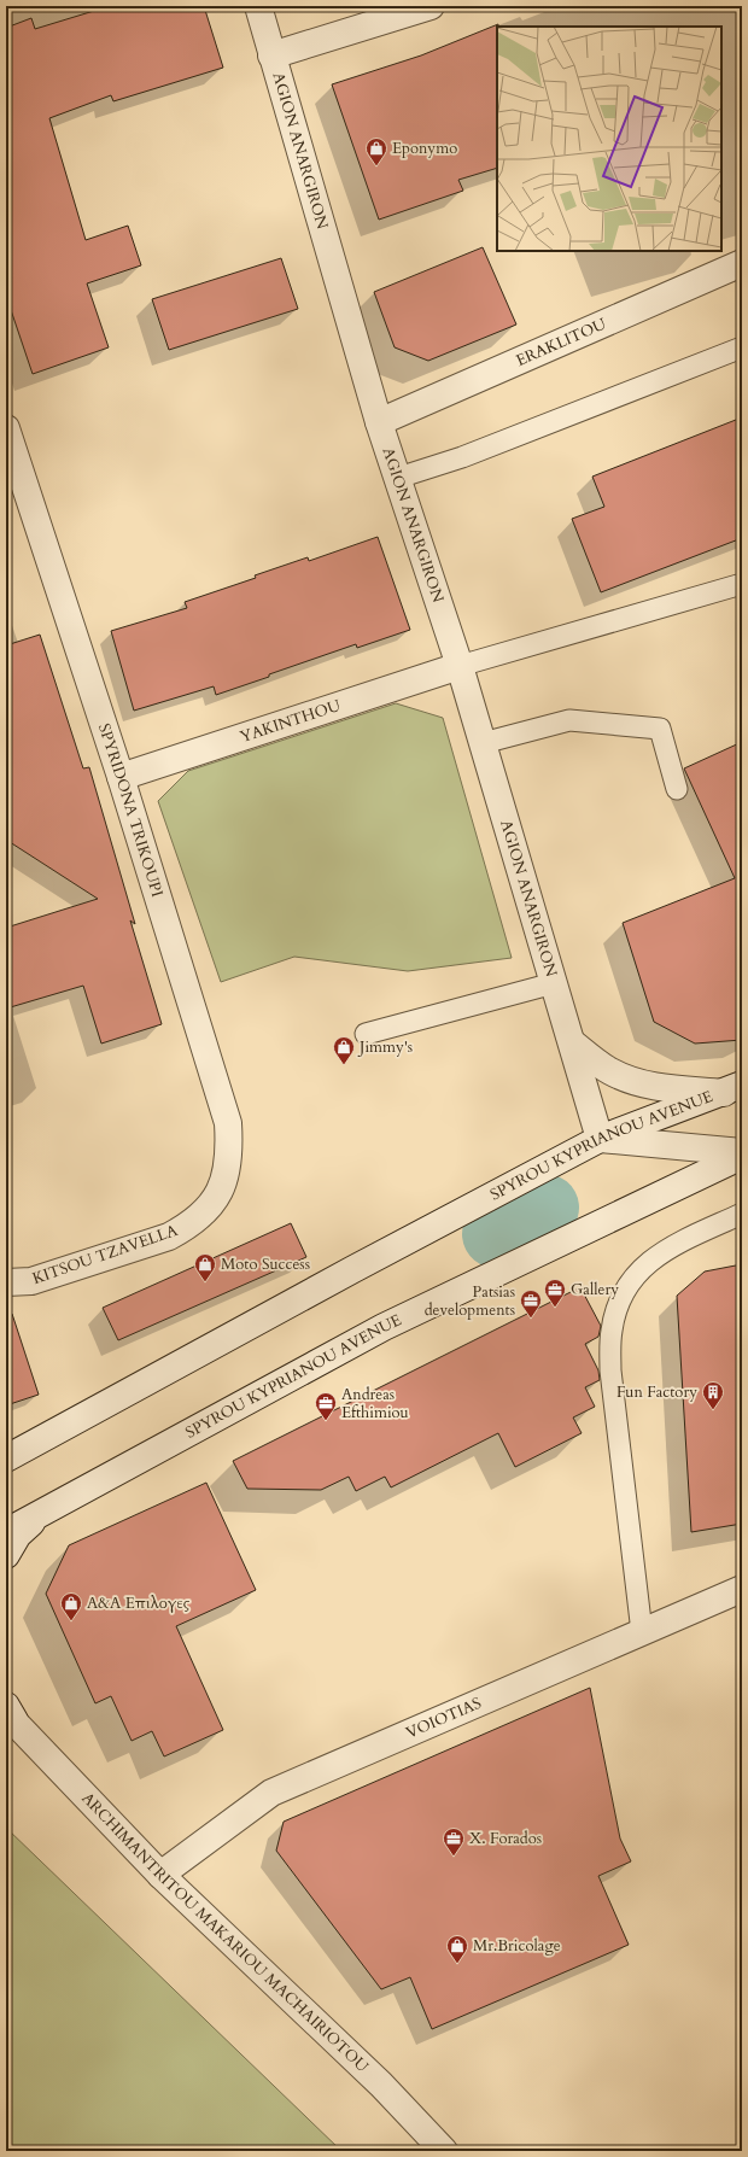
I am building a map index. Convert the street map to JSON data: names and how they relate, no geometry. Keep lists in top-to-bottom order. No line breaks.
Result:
{"streets":{"street":["AGION ANARGIRON","ERAKLITOU","YAKINTHOU","SPYRIDONA TRIKOUPI","SPYROU KYPRIANOU AVENUE","KITSOU TZAVELLA","VOIOTIAS","ARCHIMANTRITOU MAKARIOU MACHAIRIOTOU"]},"crossings":[["AGION ANARGIRON","ERAKLITOU"],["AGION ANARGIRON","YAKINTHOU"],["AGION ANARGIRON","SPYROU KYPRIANOU AVENUE"],["YAKINTHOU","SPYRIDONA TRIKOUPI"],["SPYRIDONA TRIKOUPI","KITSOU TZAVELLA"],["VOIOTIAS","ARCHIMANTRITOU MAKARIOU MACHAIRIOTOU"]],"places":{"shop":["Eponymo","Jimmy's","Moto Success","Α&Α Επιλογες","Mr.Bricolage"],"office":["Gallery","Patsias developments","Andreas Efthimiou","X. Forados"],"building":["Fun Factory"]}}
